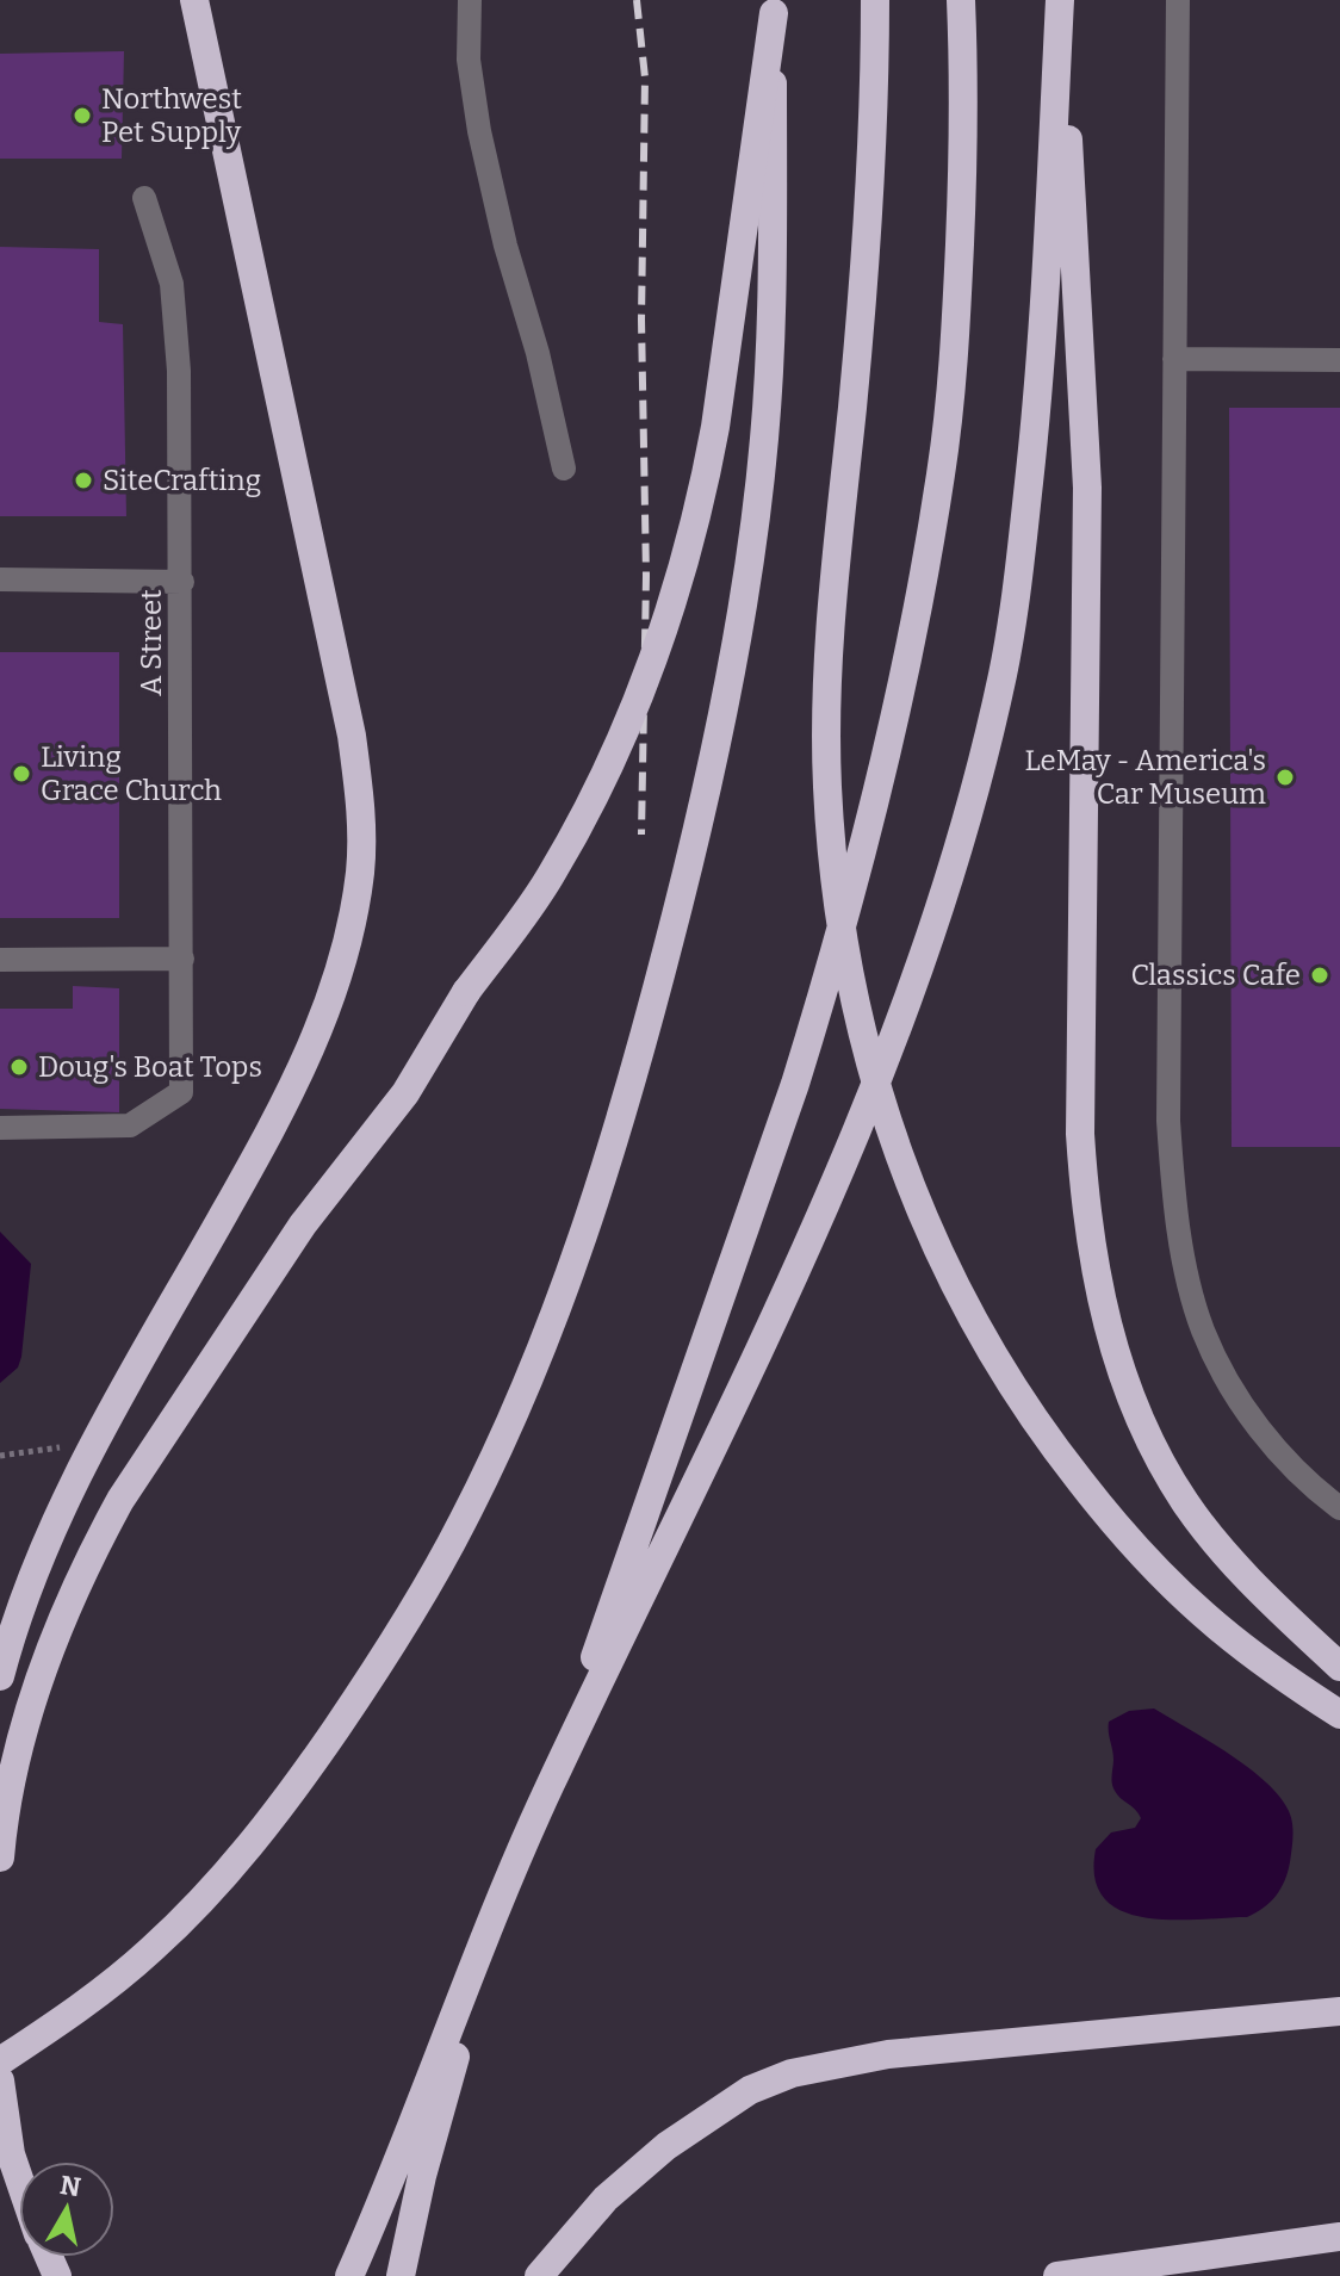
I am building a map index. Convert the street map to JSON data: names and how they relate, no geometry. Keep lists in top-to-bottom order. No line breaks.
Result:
{"streets":{"street":["A Street"]},"places":["Northwest Pet Supply","SiteCrafting","Living Grace Church","LeMay - America's Car Museum","Classics Cafe","Doug's Boat Tops"],"north":"top"}
